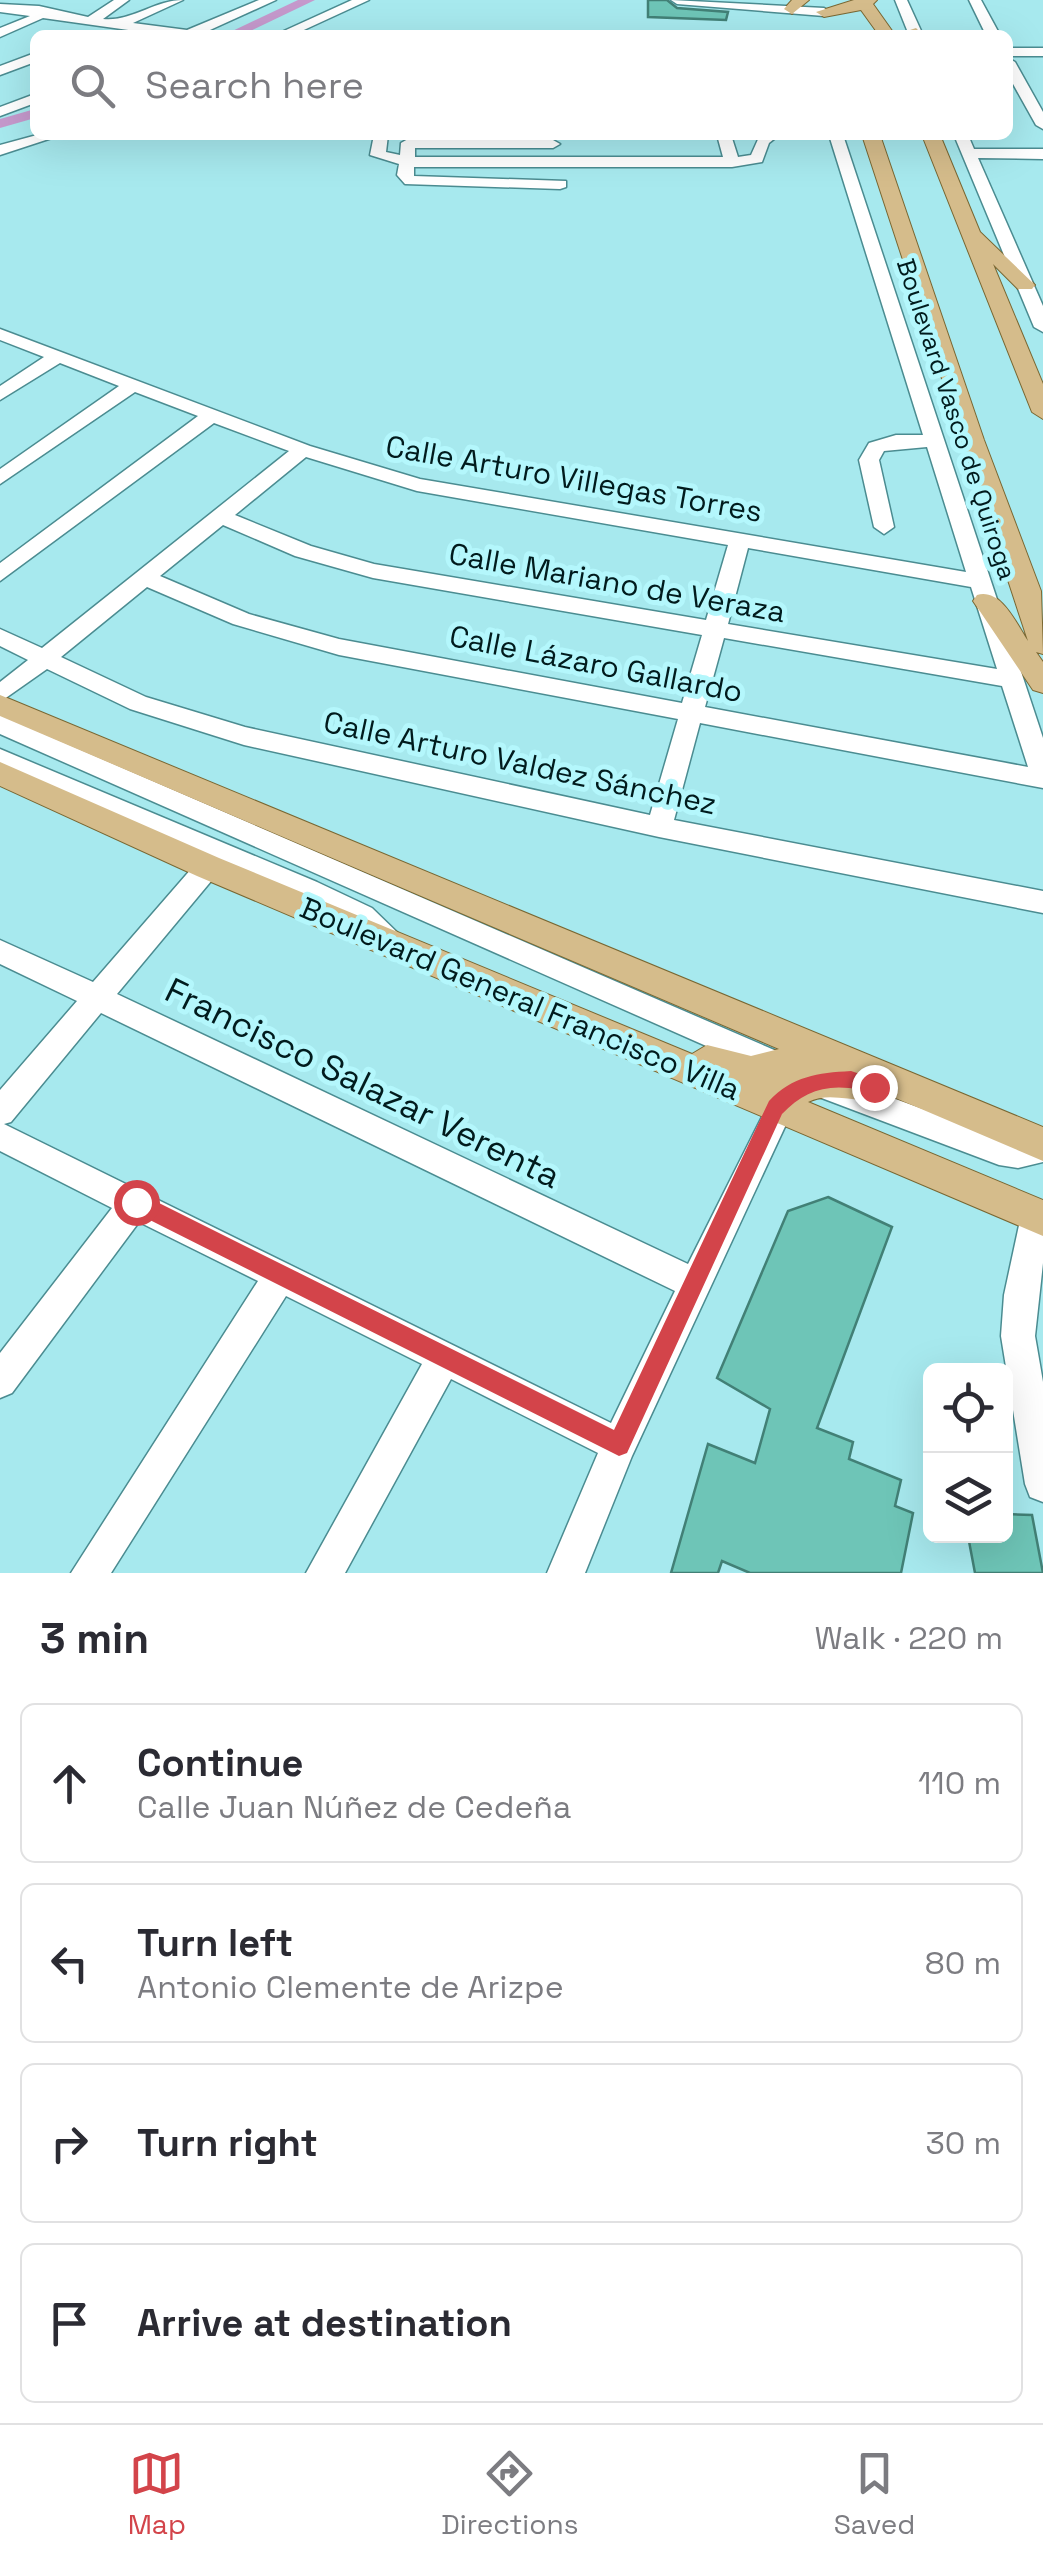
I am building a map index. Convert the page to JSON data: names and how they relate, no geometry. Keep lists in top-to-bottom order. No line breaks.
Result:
{"streets":{"main road":["Boulevard General Francisco Villa"],"street":["Boulevard Vasco de Quiroga","Calle Arturo Villegas Torres","Calle Mariano de Veraza","Calle Lázaro Gallardo","Calle Arturo Valdez Sánchez","Francisco Salazar Verenta"]},"crossings":[["Boulevard Vasco de Quiroga","Calle Arturo Villegas Torres"],["Boulevard Vasco de Quiroga","Calle Mariano de Veraza"],["Boulevard Vasco de Quiroga","Calle Lázaro Gallardo"]],"page":{"search":"Search here","heading":["3 min","Walk · 220 m"],"list":[["Continue","Calle Juan Núñez de Cedeña","110 m"],["Turn left","Antonio Clemente de Arizpe","80 m"],["Turn right","30 m"],"Arrive at destination"],"nav":["Map","Directions","Saved"]}}
